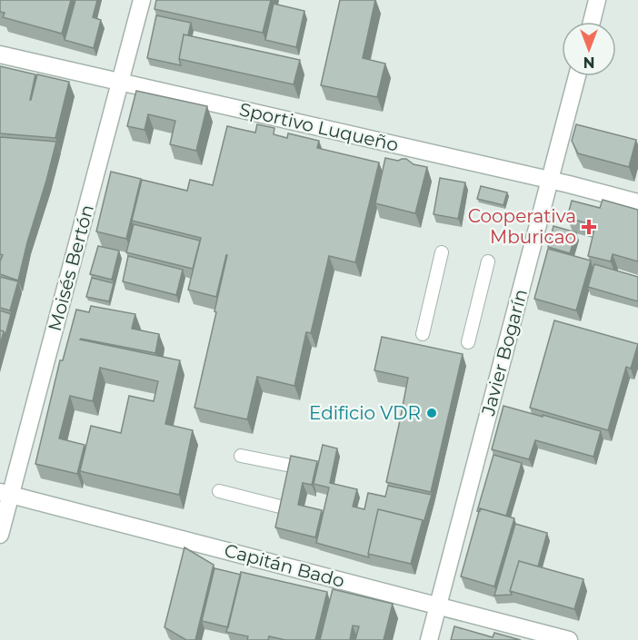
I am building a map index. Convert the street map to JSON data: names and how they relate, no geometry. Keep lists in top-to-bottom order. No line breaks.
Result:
{"streets":{"street":["Sportivo Luqueño","Moisés Bertón","Javier Bogarín","Capitán Bado"]},"crossings":[["Sportivo Luqueño","Moisés Bertón"],["Sportivo Luqueño","Javier Bogarín"],["Moisés Bertón","Capitán Bado"],["Javier Bogarín","Capitán Bado"]],"places":{"health":["Cooperativa Mburicao"],"other":["Edificio VDR"]},"north":"bottom"}
